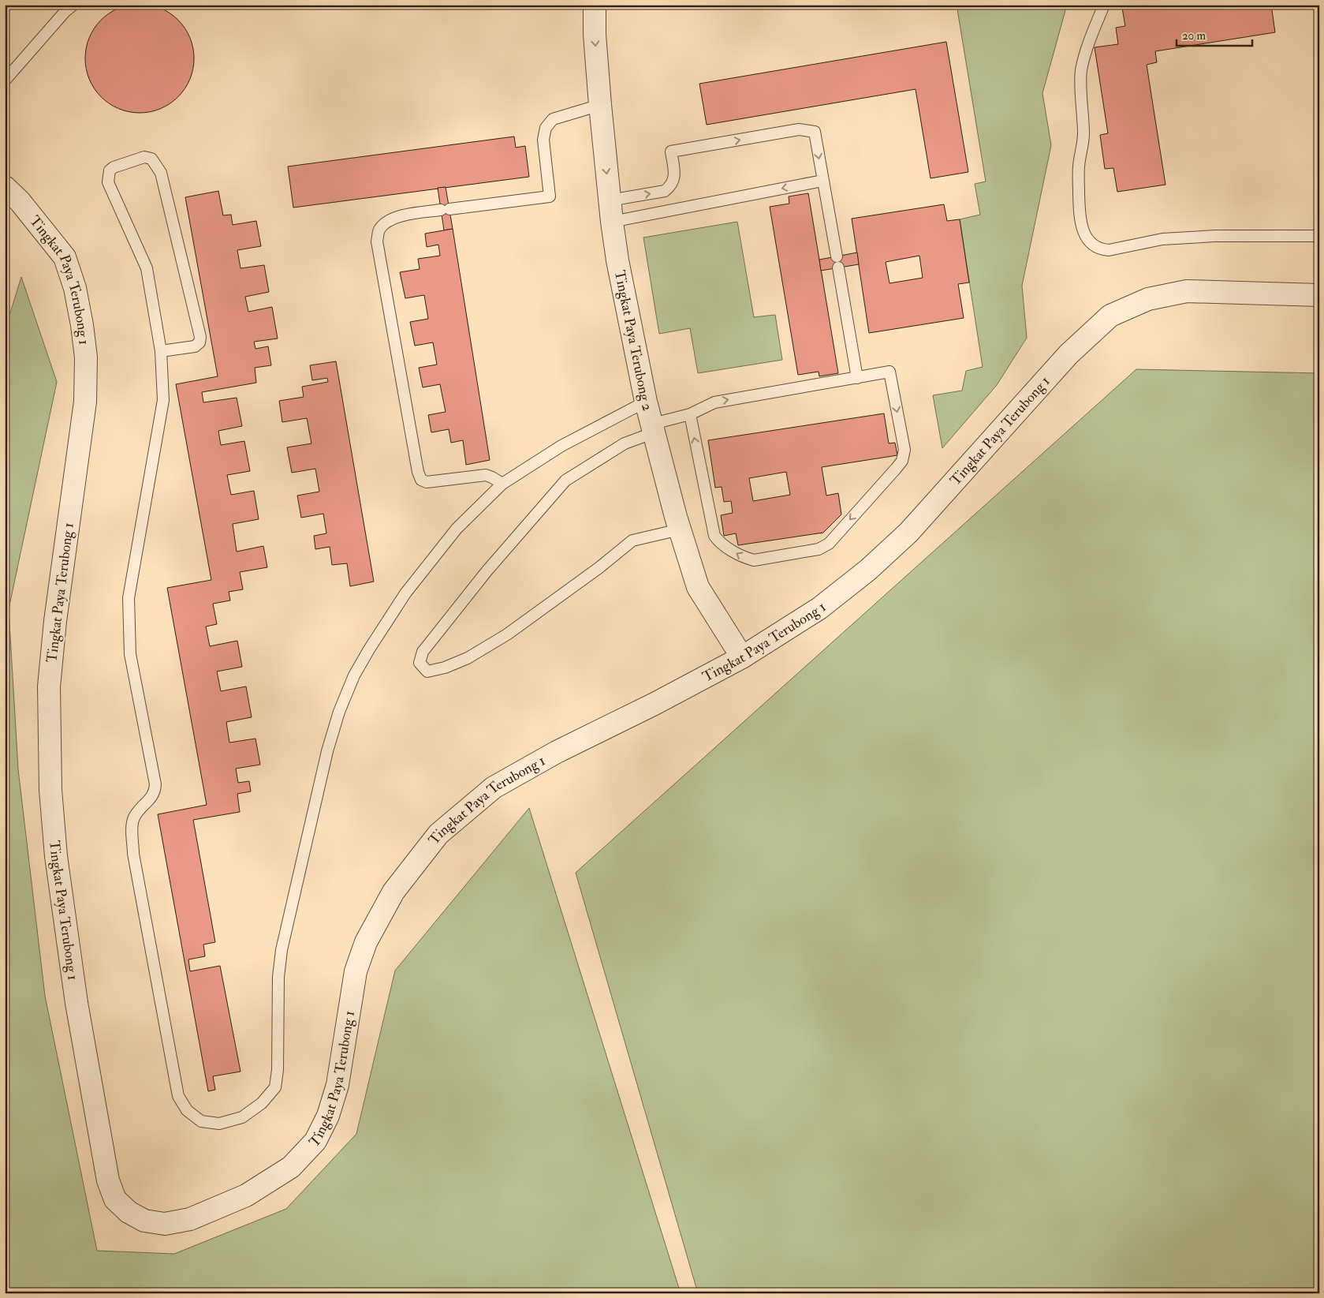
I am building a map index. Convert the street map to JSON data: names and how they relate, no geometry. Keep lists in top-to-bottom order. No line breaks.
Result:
{"streets":{"street":["Tingkat Paya Terubong 1","Tingkat Paya Terubong 2"]},"crossings":[["Tingkat Paya Terubong 1","Tingkat Paya Terubong 2"]],"scale_bar":"20 m"}
